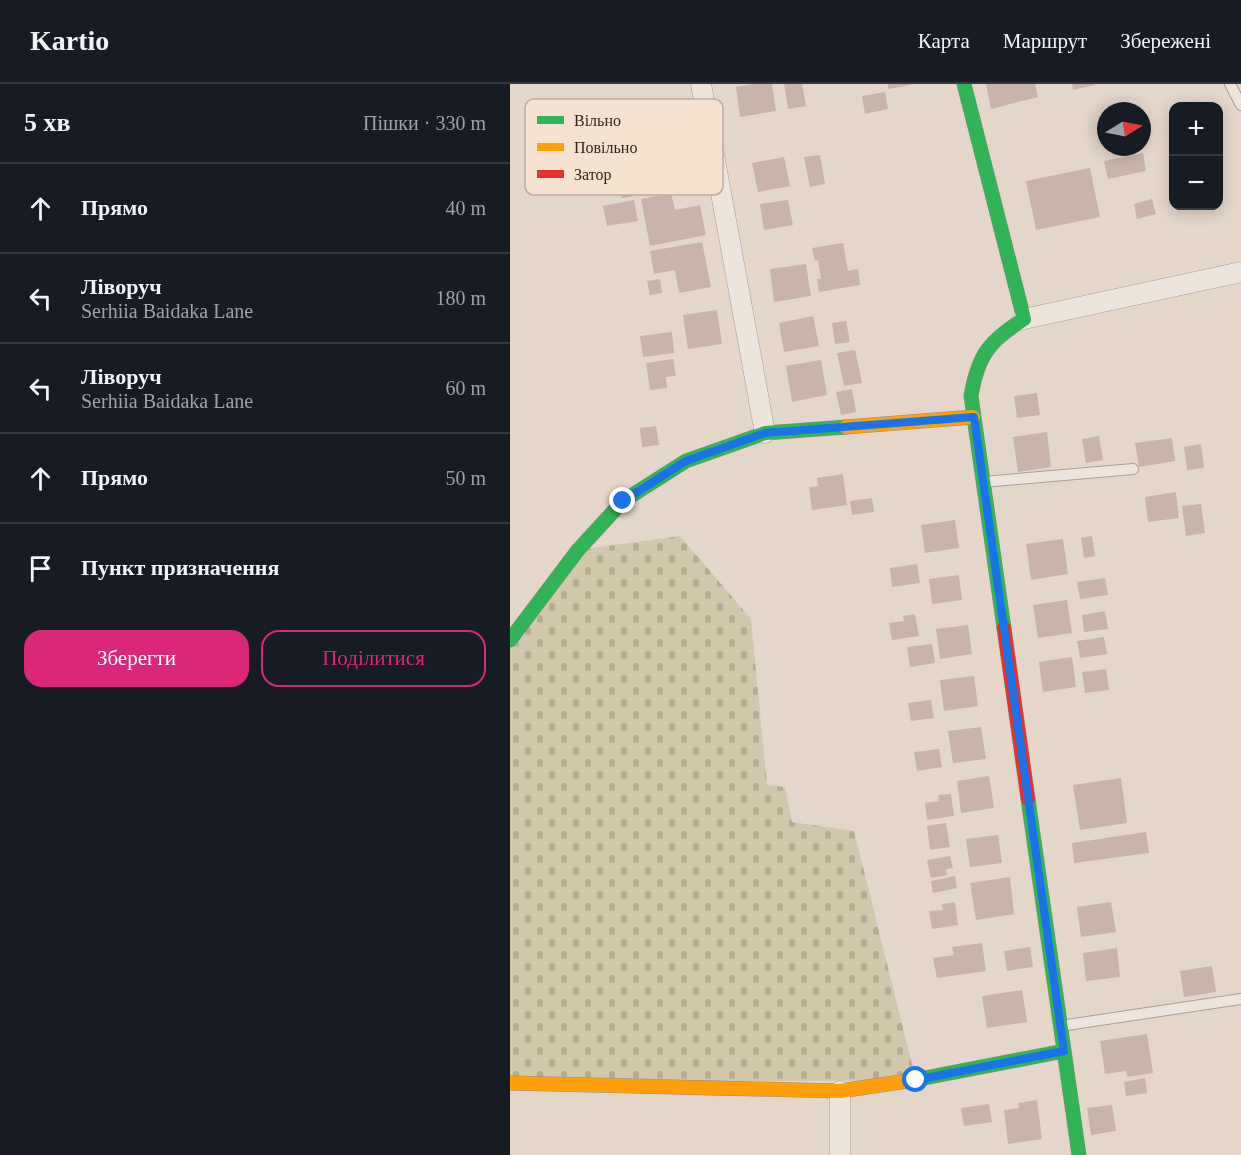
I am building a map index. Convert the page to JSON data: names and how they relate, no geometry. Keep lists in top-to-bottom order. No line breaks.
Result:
{"legend":["Вільно","Повільно","Затор"],"north":"right","page":{"header":"Kartio","nav":["Карта","Маршрут","Збережені"],"heading":["5 хв","Пішки · 330 m"],"map_buttons":["+","−"],"list":[["Прямо","40 m"],["Ліворуч","Serhiia Baidaka Lane","180 m"],["Ліворуч","Serhiia Baidaka Lane","60 m"],["Прямо","50 m"],"Пункт призначення"],"buttons":["Зберегти","Поділитися"]}}
